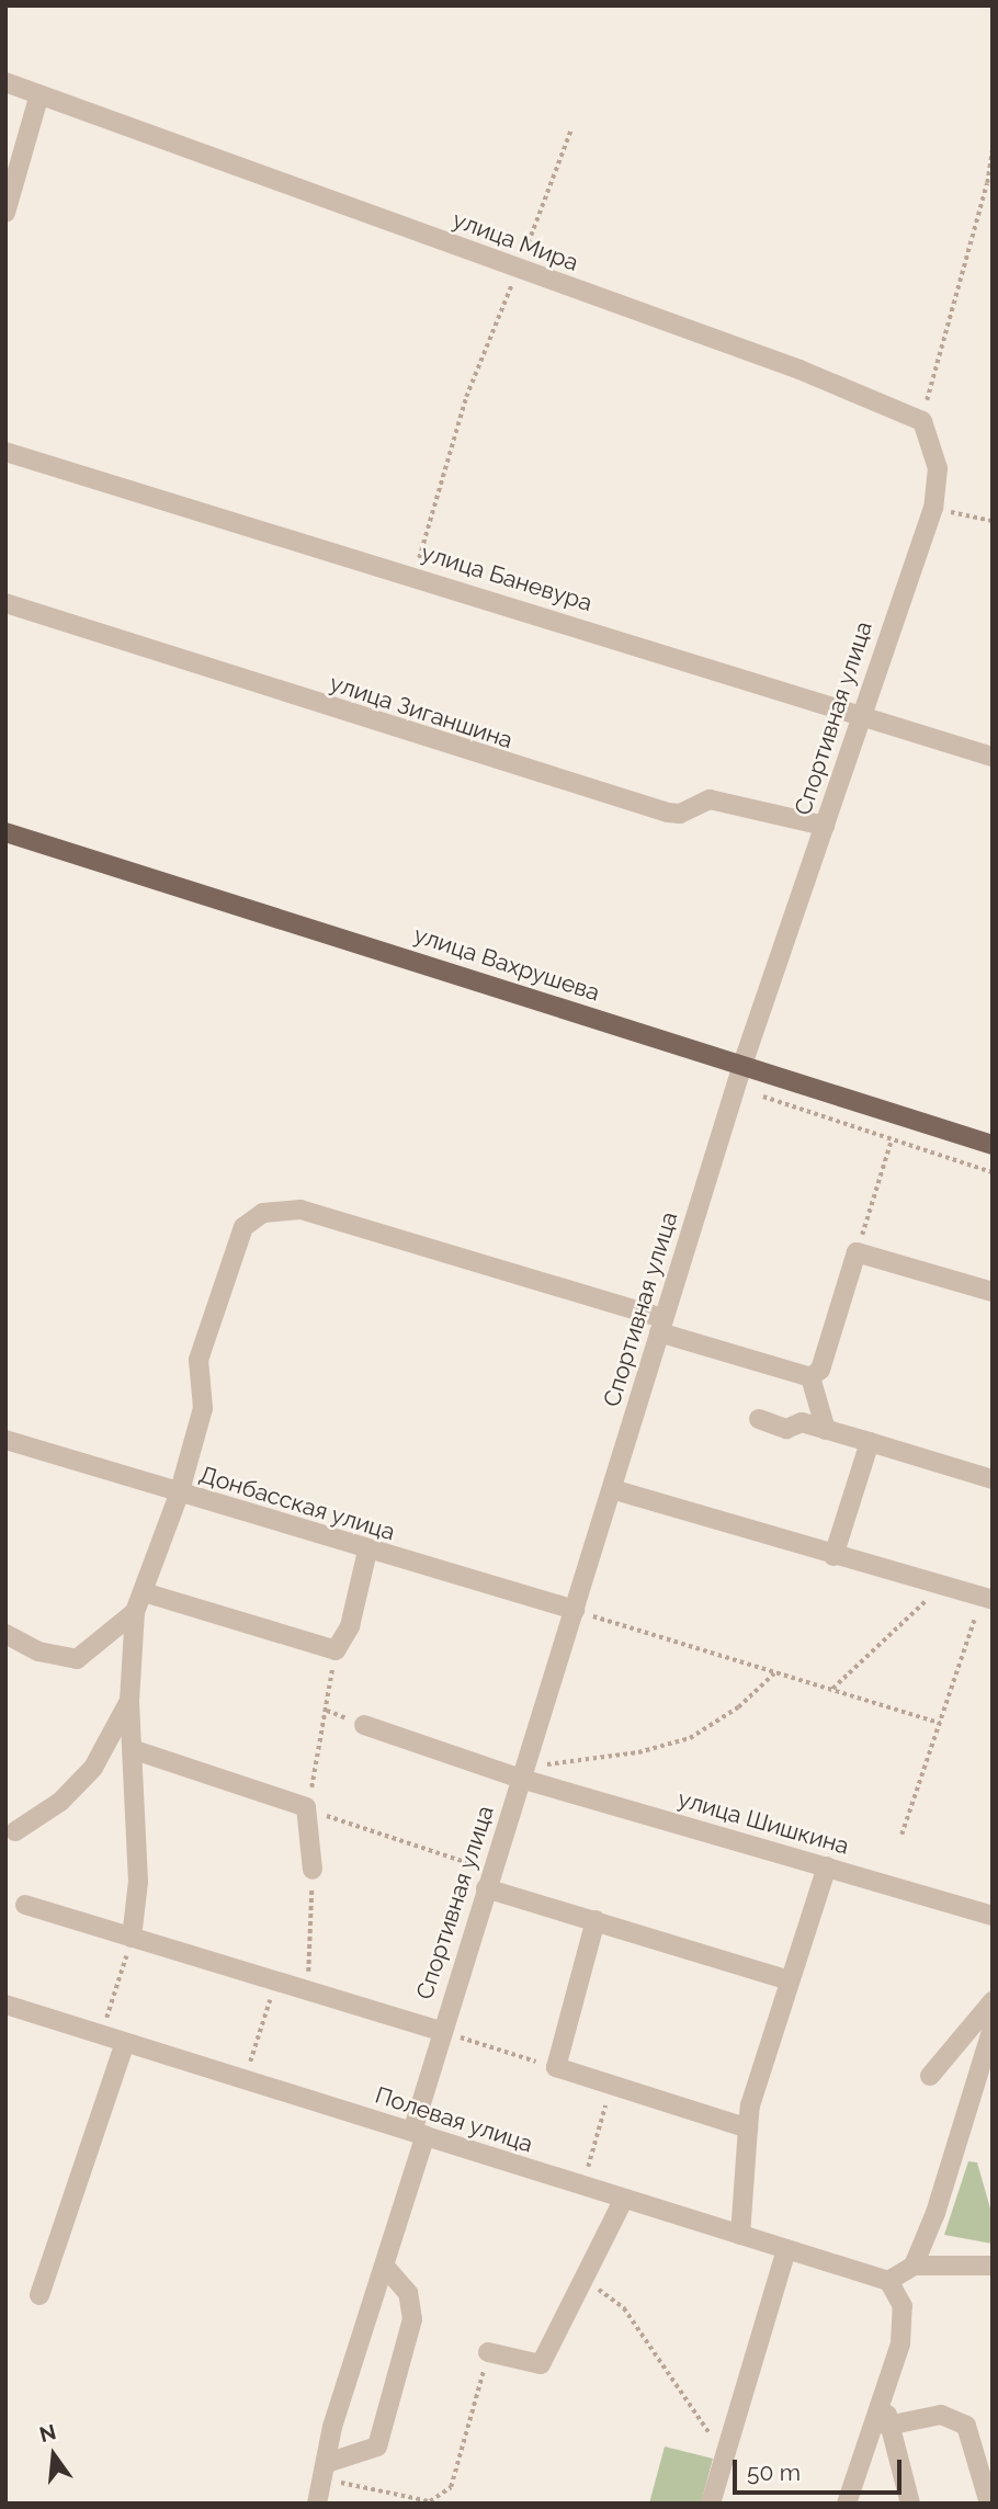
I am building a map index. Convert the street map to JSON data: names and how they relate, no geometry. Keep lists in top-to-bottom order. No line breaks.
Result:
{"streets":{"main road":["улица Вахрушева"],"street":["улица Мира","улица Баневура","улица Зиганшина","Спортивная улица","Донбасская улица","улица Шишкина","Полевая улица"]},"crossings":[["улица Баневура","Спортивная улица"],["улица Зиганшина","Спортивная улица"],["Спортивная улица","улица Вахрушева"],["Спортивная улица","Донбасская улица"],["Спортивная улица","улица Шишкина"],["Спортивная улица","Полевая улица"]],"scale_bar":"50 m","north":"top"}
